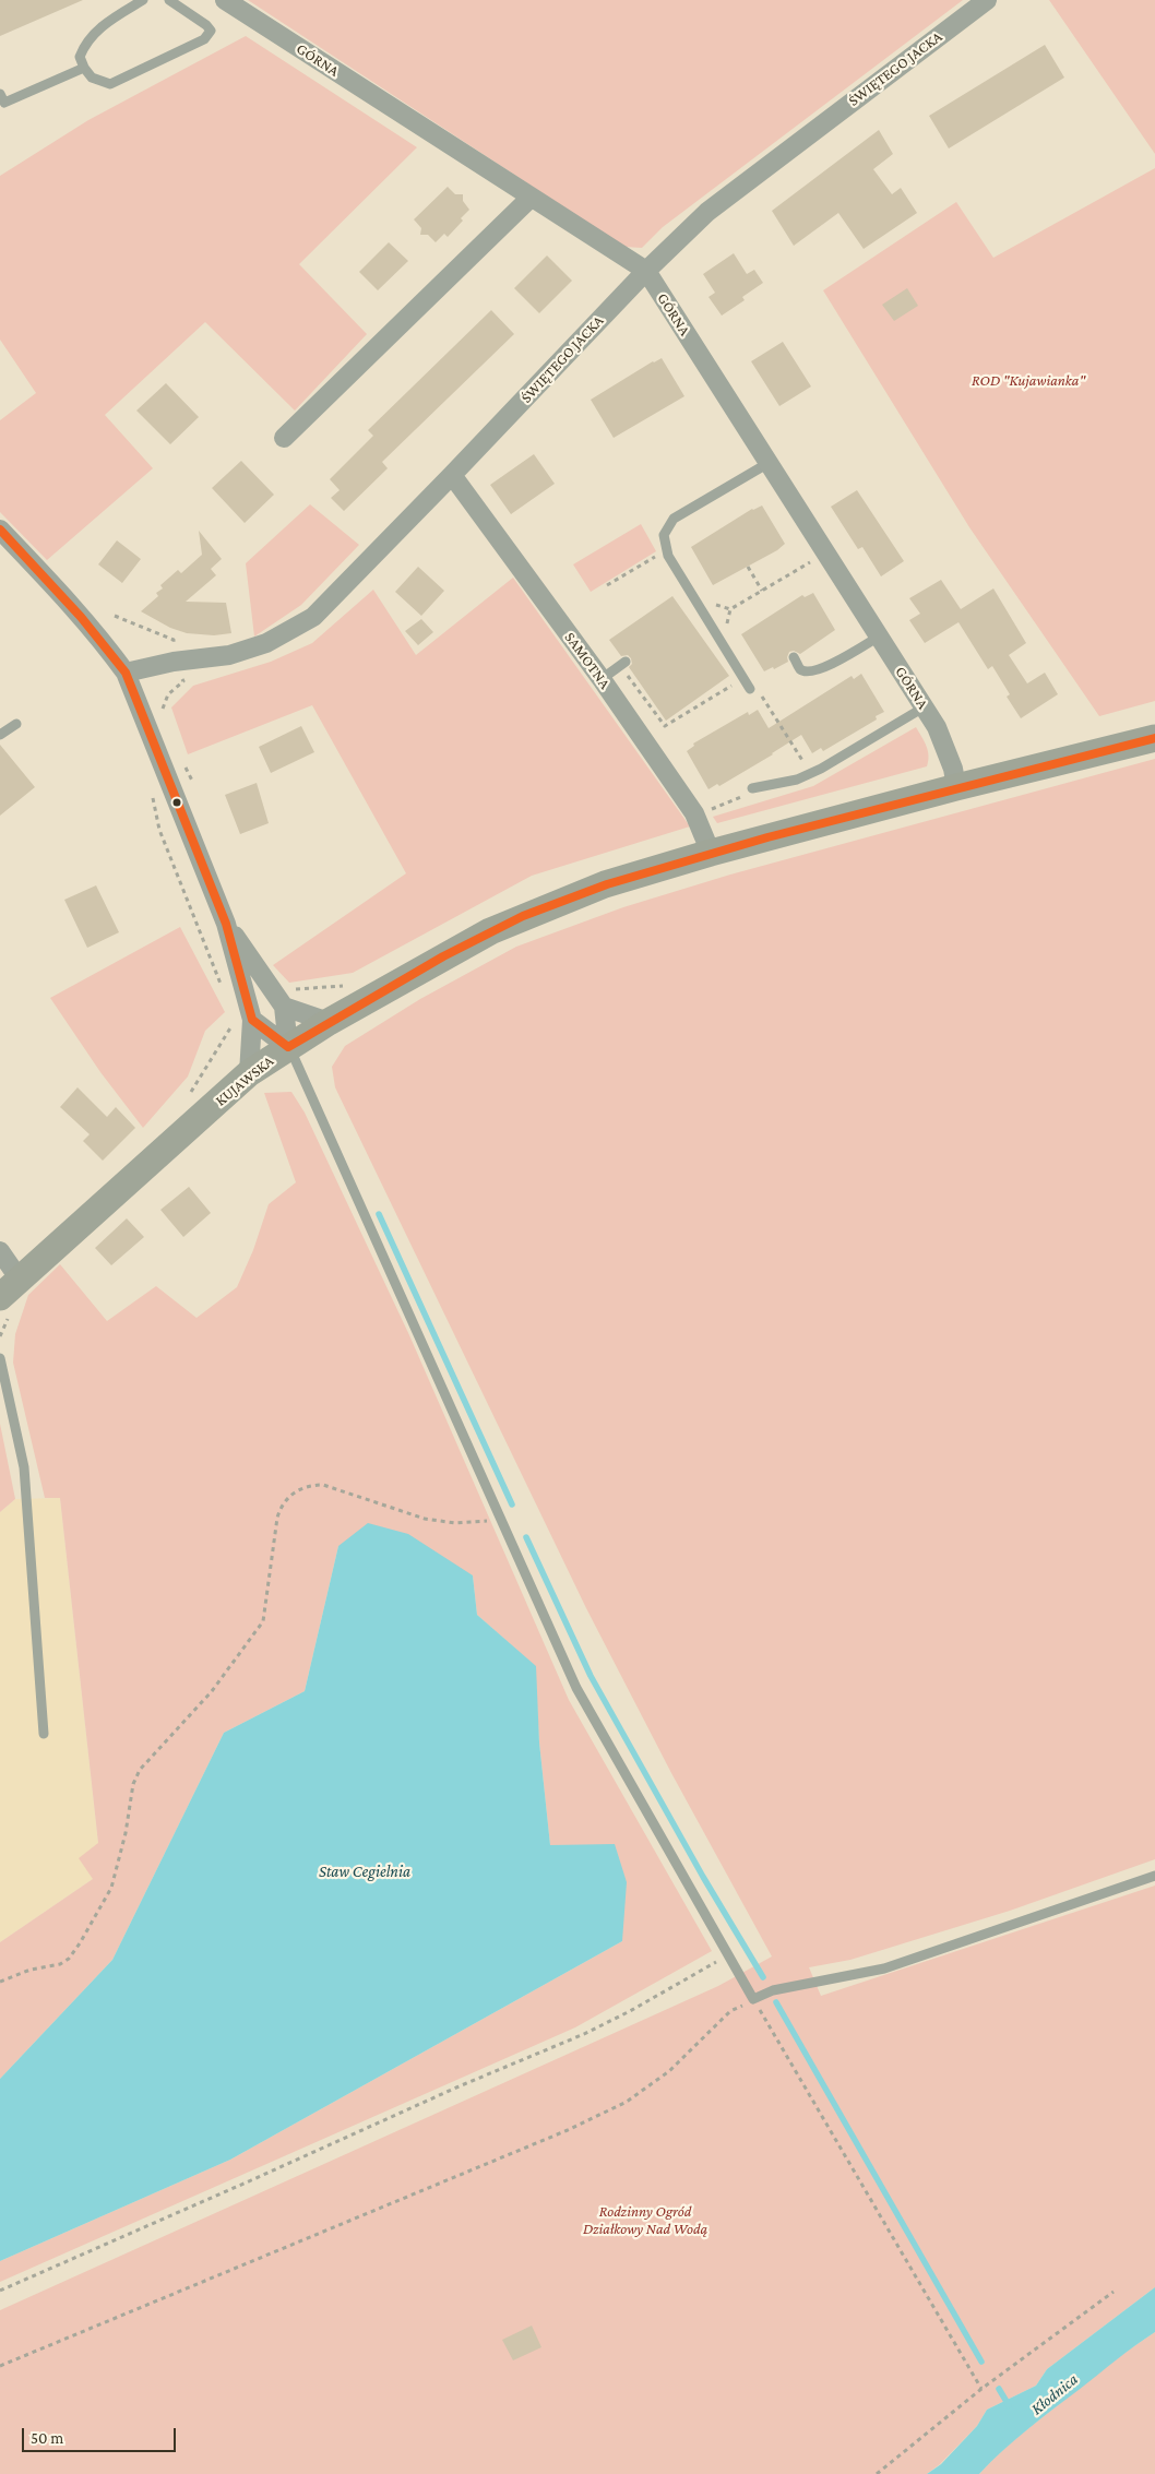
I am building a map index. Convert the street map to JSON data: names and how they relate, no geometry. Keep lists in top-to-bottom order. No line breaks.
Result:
{"streets":{"street":["GÓRNA","ŚWIĘTEGO JACKA","SAMOTNA","KUJAWSKA"]},"crossings":[["GÓRNA","ŚWIĘTEGO JACKA"],["GÓRNA","KUJAWSKA"],["ŚWIĘTEGO JACKA","SAMOTNA"],["SAMOTNA","KUJAWSKA"]],"water":["Staw Cegielnia","Kłodnica"],"parks":["ROD \"Kujawianka\"","Rodzinny Ogród Działkowy Nad Wodą"],"scale_bar":"50 m"}
